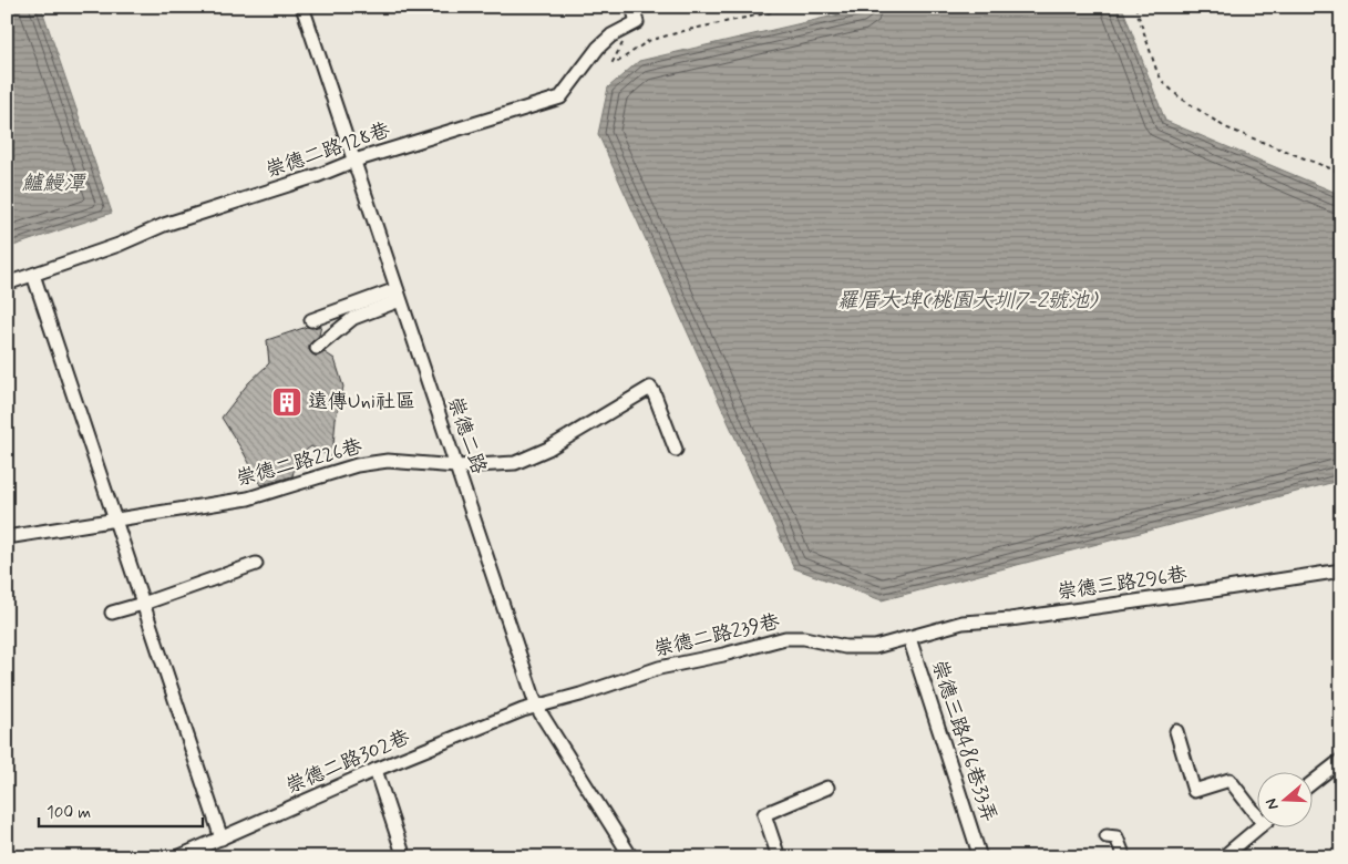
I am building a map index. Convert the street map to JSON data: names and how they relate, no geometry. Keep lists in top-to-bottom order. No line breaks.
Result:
{"streets":{"street":["崇德二路128巷","崇德二路","崇德二路226巷","崇德三路296巷","崇德二路239巷","崇德三路486巷33弄","崇德二路302巷"]},"crossings":[["崇德二路128巷","崇德二路"],["崇德二路","崇德二路226巷"],["崇德二路","崇德二路239巷"],["崇德二路","崇德二路302巷"],["崇德三路296巷","崇德二路239巷"],["崇德三路296巷","崇德三路486巷33弄"],["崇德二路239巷","崇德三路486巷33弄"],["崇德二路239巷","崇德二路302巷"]],"water":["鱸鰻潭","羅厝大埤(桃園大圳7-2號池)"],"places":{"building":["遠傳Uni社區"]},"scale_bar":"100 m","north":"left"}
